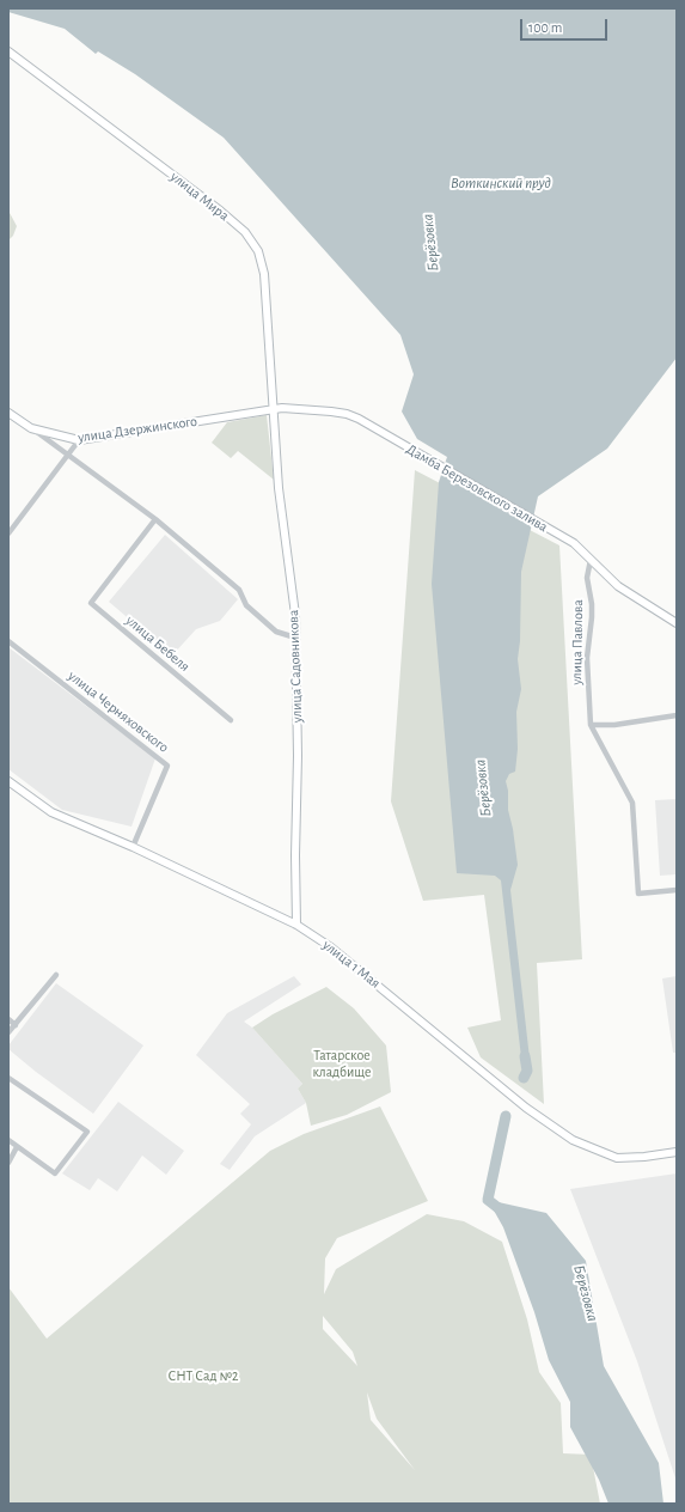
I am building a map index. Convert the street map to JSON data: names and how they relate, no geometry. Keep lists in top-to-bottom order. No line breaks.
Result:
{"streets":{"main road":["улица Мира","улица Дзержинского","Дамба Березовского залива","улица Садовникова","улица 1 Мая"],"street":["улица Павлова","улица Бебеля","улица Черняховского"]},"crossings":[["улица Мира","улица Дзержинского"],["улица Мира","улица Садовникова"],["улица Дзержинского","Дамба Березовского залива"],["улица Дзержинского","улица Садовникова"],["Дамба Березовского залива","улица Павлова"],["улица Садовникова","улица 1 Мая"],["улица Черняховского","улица 1 Мая"]],"water":["Воткинский пруд","Берёзовка"],"parks":["Татарское кладбище","СНТ Сад №2"],"scale_bar":"100 m"}
